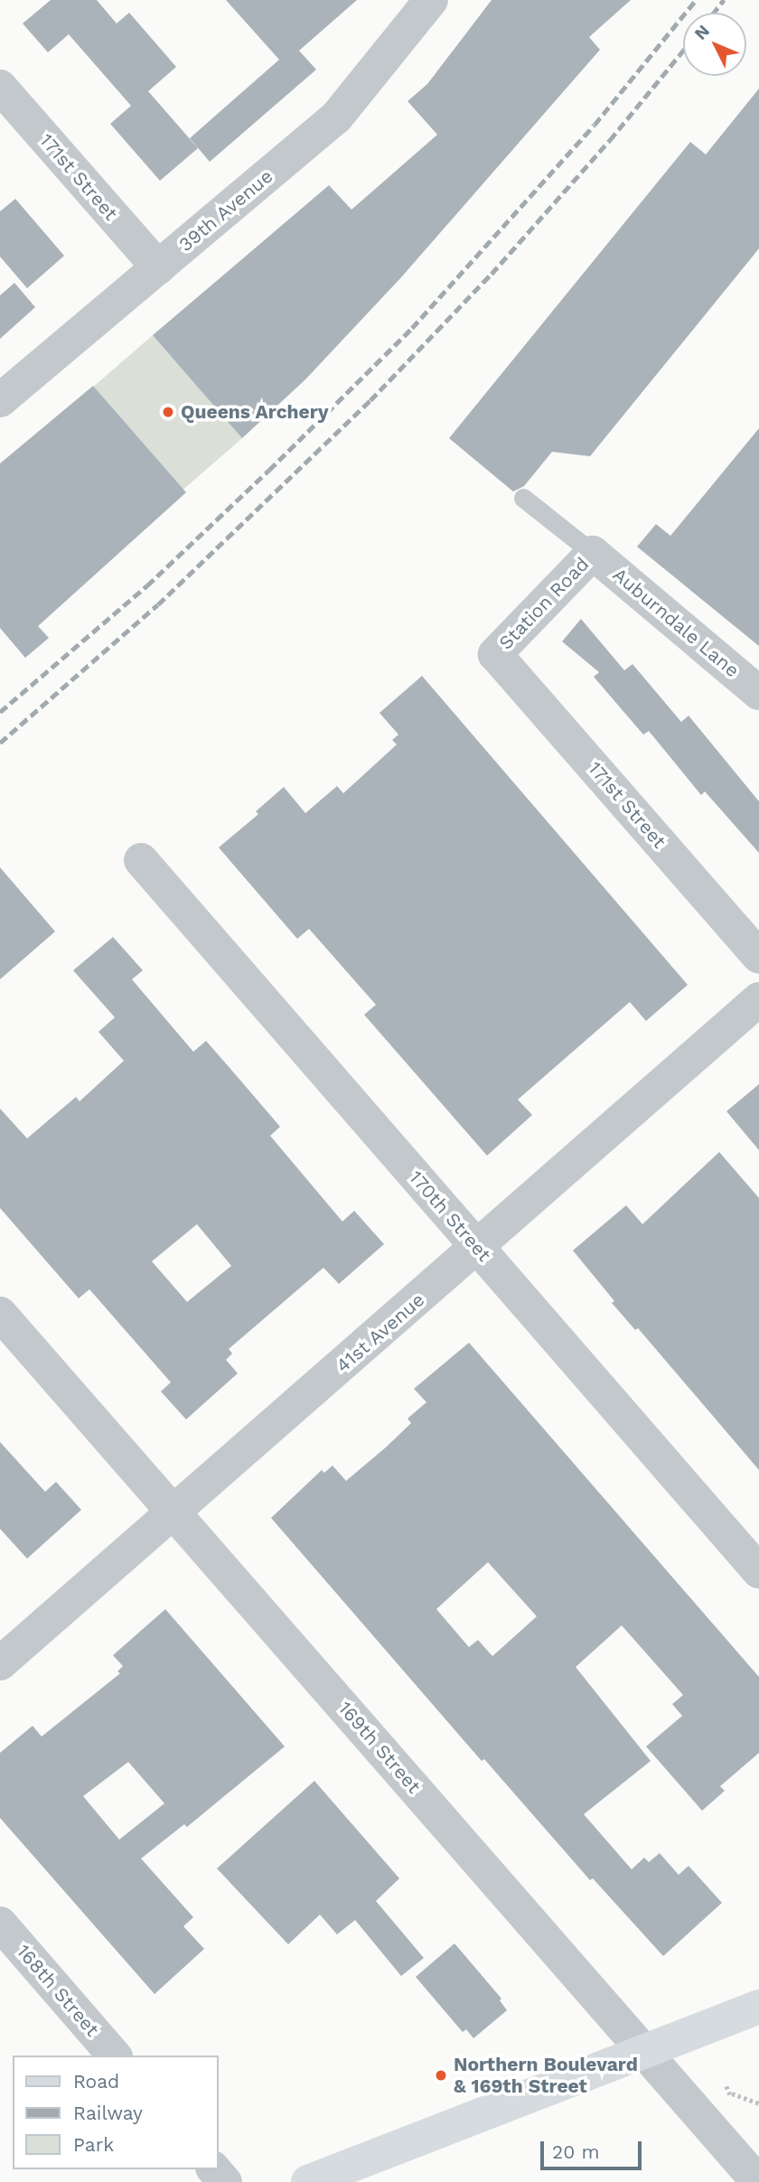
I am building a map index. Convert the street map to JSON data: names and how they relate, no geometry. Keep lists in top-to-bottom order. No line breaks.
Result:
{"streets":{"street":["171st Street","39th Avenue","Station Road","Auburndale Lane","170th Street","41st Avenue","169th Street","168th Street"]},"crossings":[["171st Street","39th Avenue"],["171st Street","Station Road"],["Station Road","Auburndale Lane"],["170th Street","41st Avenue"],["41st Avenue","169th Street"]],"places":["Queens Archery","Northern Boulevard & 169th Street"],"legend":["Road","Railway","Park"],"scale_bar":"20 m","north":"top left"}
